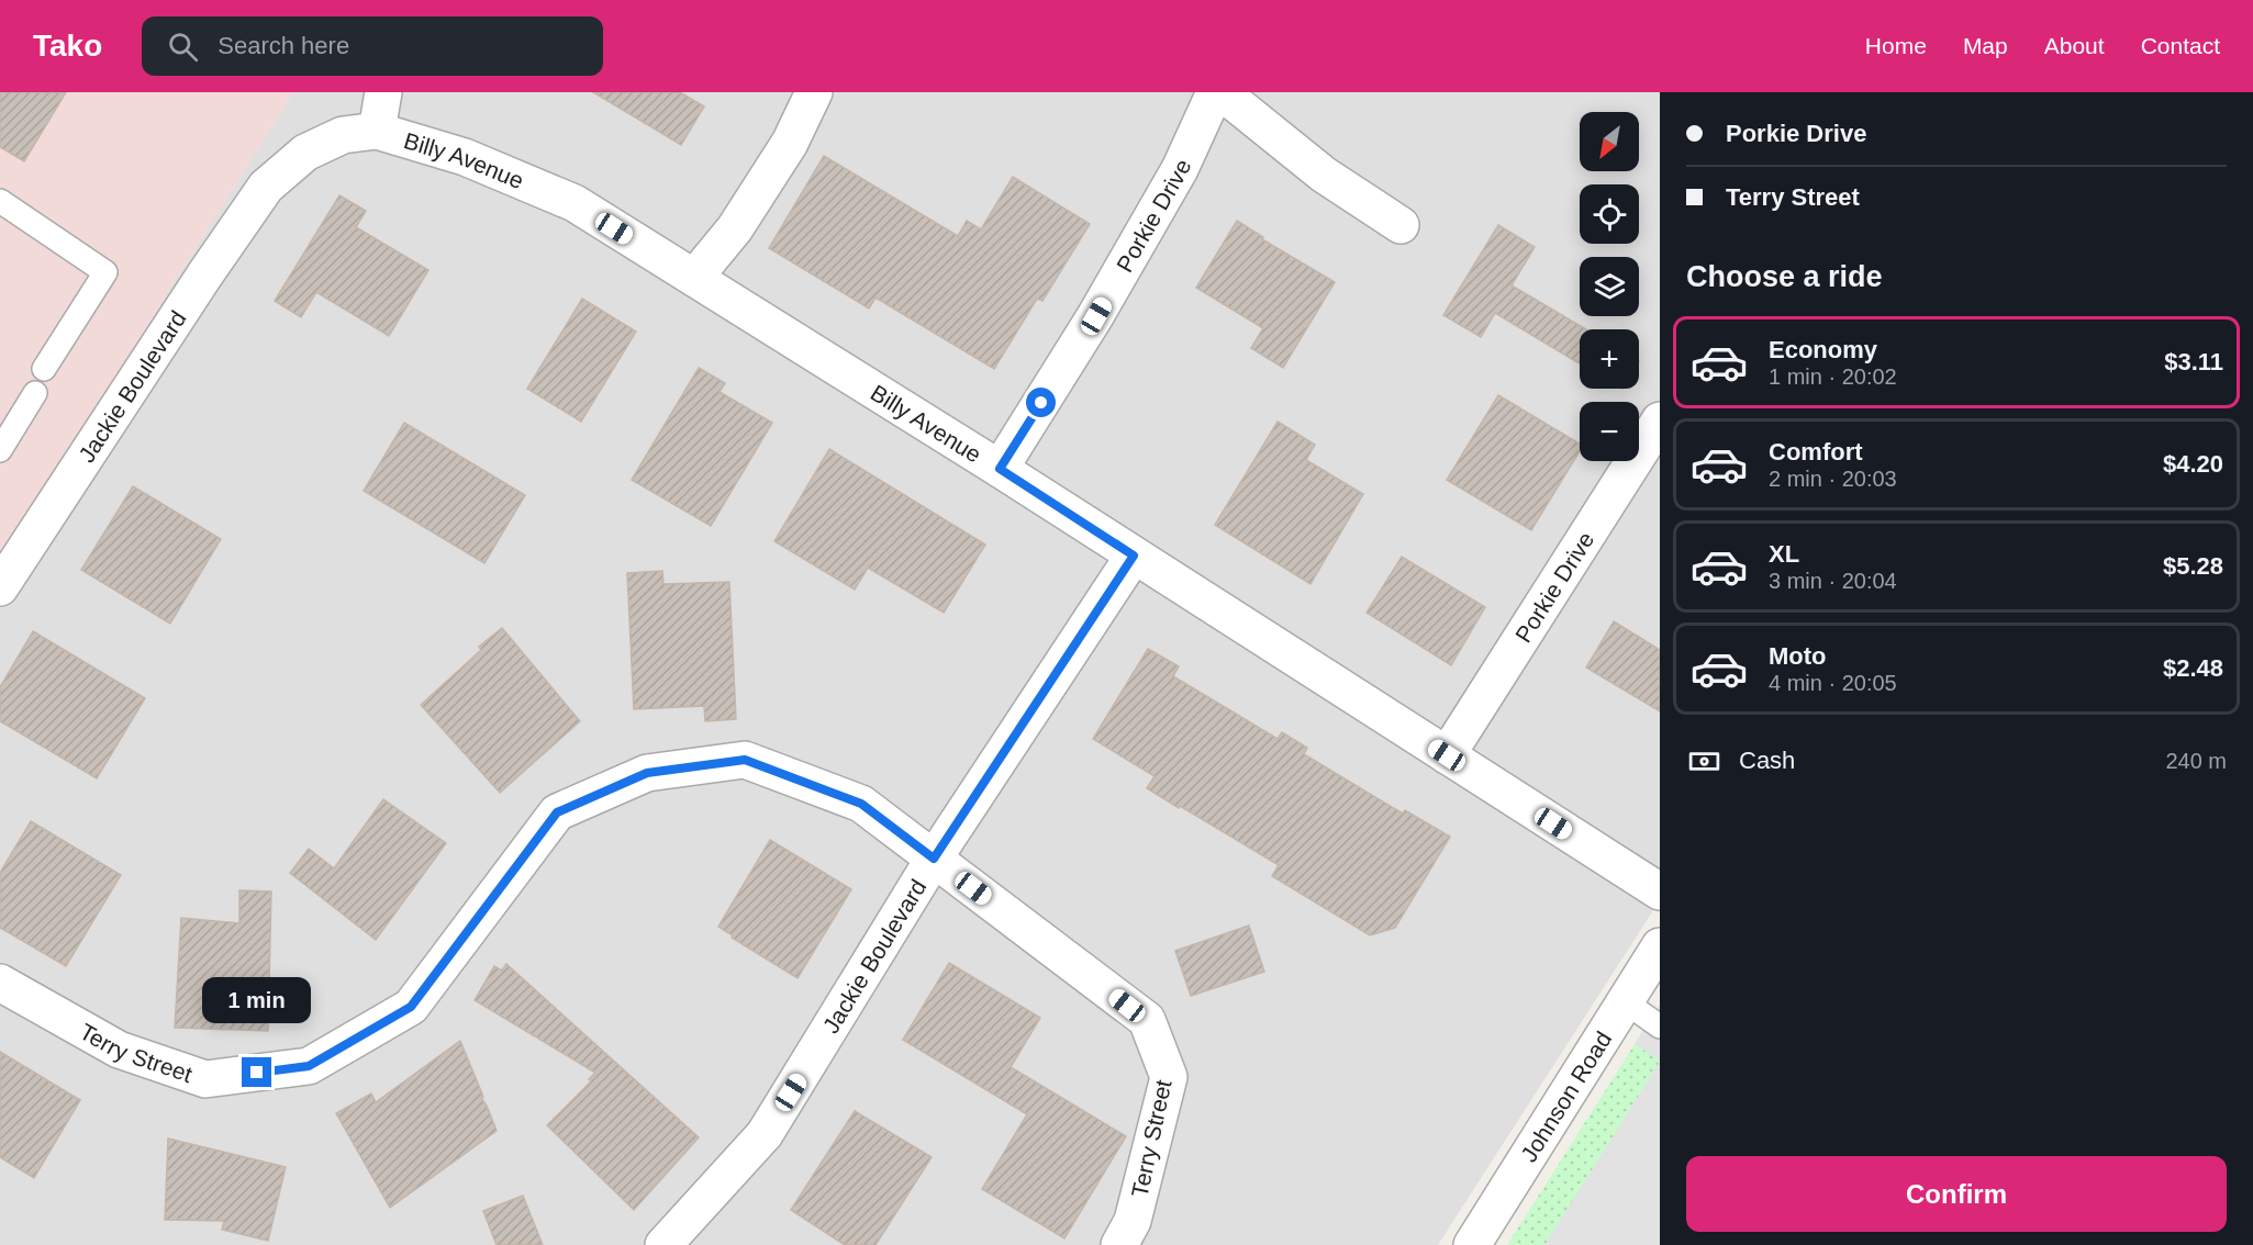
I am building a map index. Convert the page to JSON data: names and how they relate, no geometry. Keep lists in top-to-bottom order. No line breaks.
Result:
{"streets":{"street":["Billy Avenue","Porkie Drive","Jackie Boulevard","Terry Street","Johnson Road"]},"crossings":[["Billy Avenue","Porkie Drive"],["Billy Avenue","Jackie Boulevard"],["Jackie Boulevard","Terry Street"]],"north":"bottom left","page":{"header":"Tako","search":"Search here","nav":["Home","Map","About","Contact"],"banner":["Porkie Drive","Terry Street"],"map_buttons":["+","−"],"heading":"Choose a ride","list":[{"name":"Economy","note":"1 min · 20:02","value":"$3.11"},{"name":"Comfort","note":"2 min · 20:03","value":"$4.20"},{"name":"XL","note":"3 min · 20:04","value":"$5.28"},{"name":"Moto","note":"4 min · 20:05","value":"$2.48"}],"pay":["Cash","240 m"],"bubble":"1 min","buttons":"Confirm"}}
